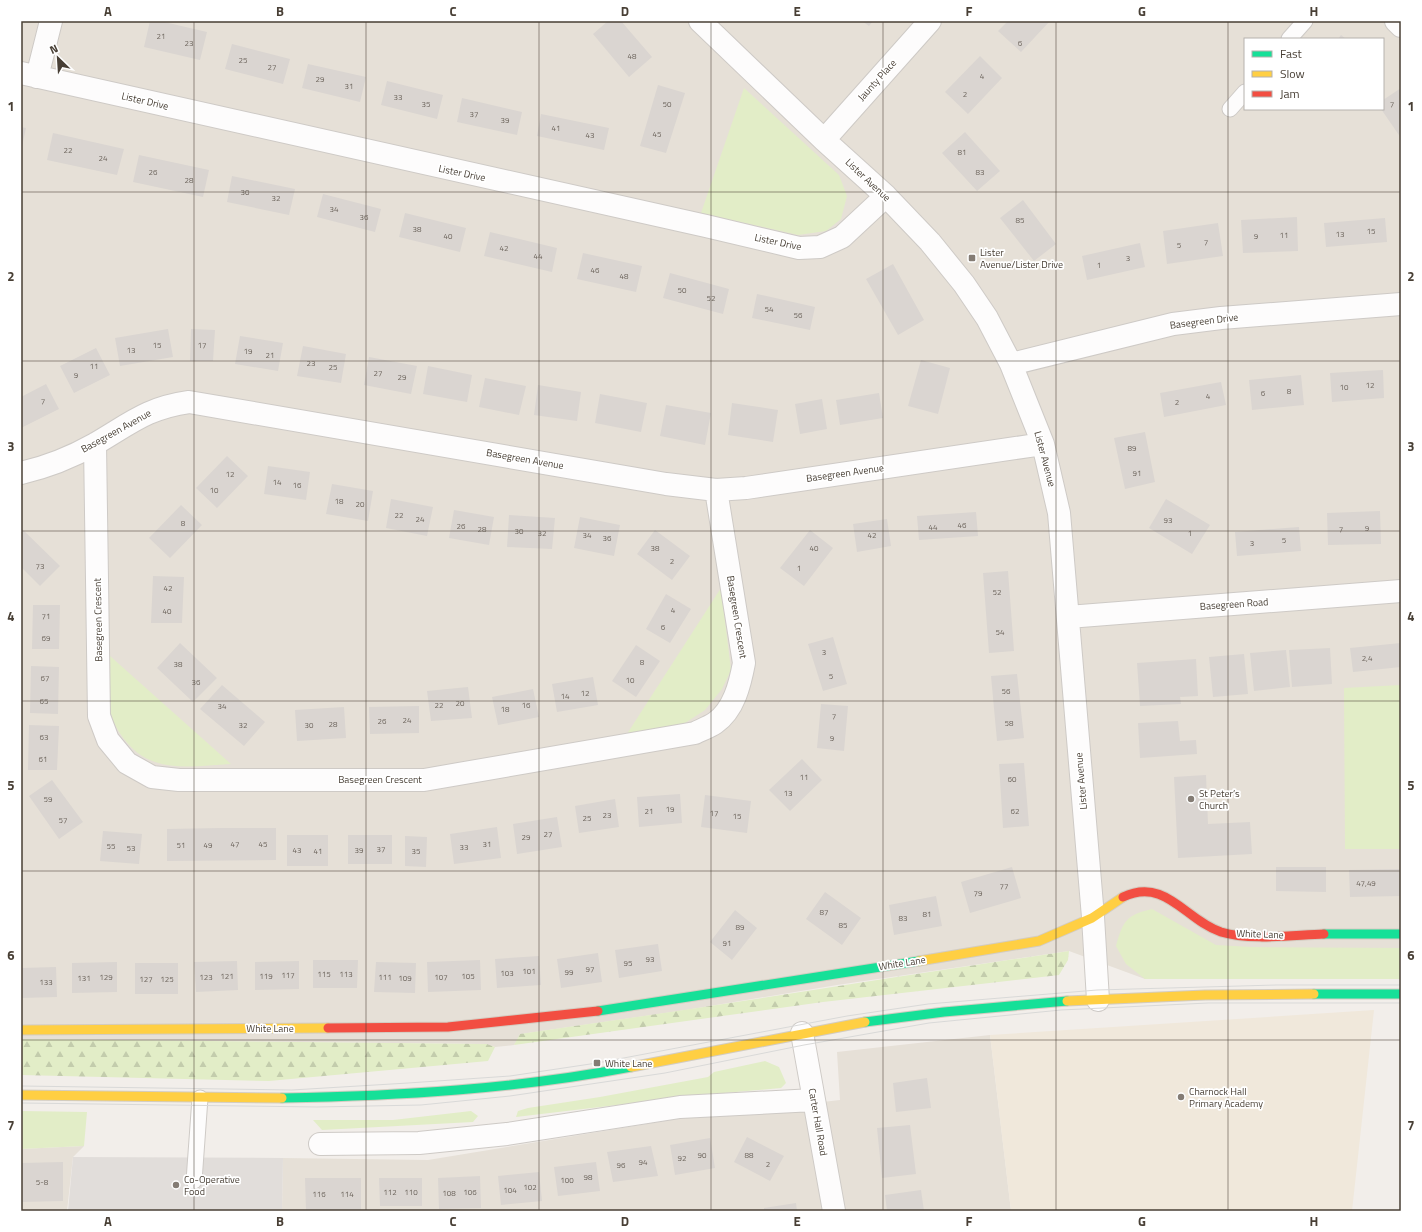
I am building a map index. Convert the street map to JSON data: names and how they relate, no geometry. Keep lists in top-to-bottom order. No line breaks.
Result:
{"streets":{"street":["Jaunty Place","Lister Drive","Lister Avenue","Basegreen Drive","Basegreen Avenue","Basegreen Road","Basegreen Crescent","White Lane","Carter Hall Road"]},"crossings":[["Jaunty Place","Lister Avenue"],["Lister Drive","Lister Avenue"],["Lister Avenue","Basegreen Drive"],["Lister Avenue","Basegreen Avenue"],["Lister Avenue","Basegreen Road"],["Lister Avenue","White Lane"],["Basegreen Avenue","Basegreen Crescent"]],"places":{"transit":["Lister Avenue/Lister Drive","White Lane"],"other":["St Peter’s Church","Charnock Hall Primary Academy","Co-Operative Food"]},"house_numbers":["21","23","6","48","25","27","4","29","31","2","33","35","50","7","37","39","41","45","43","22","81","24","26","83","28","30","32","34","36","85","38","15","13","11","40","9","7","5","42","44","3","1","46","48","50","52","54","56","15","17","13","19","21","23","11","25","27","9","29","12","10","8","6","4","7","2","89","91","12","14","16","10","18","20","22","24","93","8","46","26","44","9","28","7","30","32","1","34","42","36","5","3","38","40","2","73","1","42","52","4","40","71","6","54","69","3","2,4","8","38","5","67","10","36","56","12","14","65","20","22","16","34","18","7","24","26","58","28","32","30","63","9","61","11","60","13","59","19","21","62","17","23","15","25","57","27","29","47","45","31","51","49","55","33","53","37","43","39","41","35","47,49","77","79","87","81","83","85","89","91","93","95","97","101","99","103","115","113","117","121","119","105","129","123","111","107","131","109","127","125","133","90","88","92","94","2","96","98","100","5-8","102","104","112","110","106","108","116","114"],"legend":["Fast","Slow","Jam"],"north":"top left","grid":{"columns":["A","B","C","D","E","F","G","H"],"rows":["1","2","3","4","5","6","7"]}}
